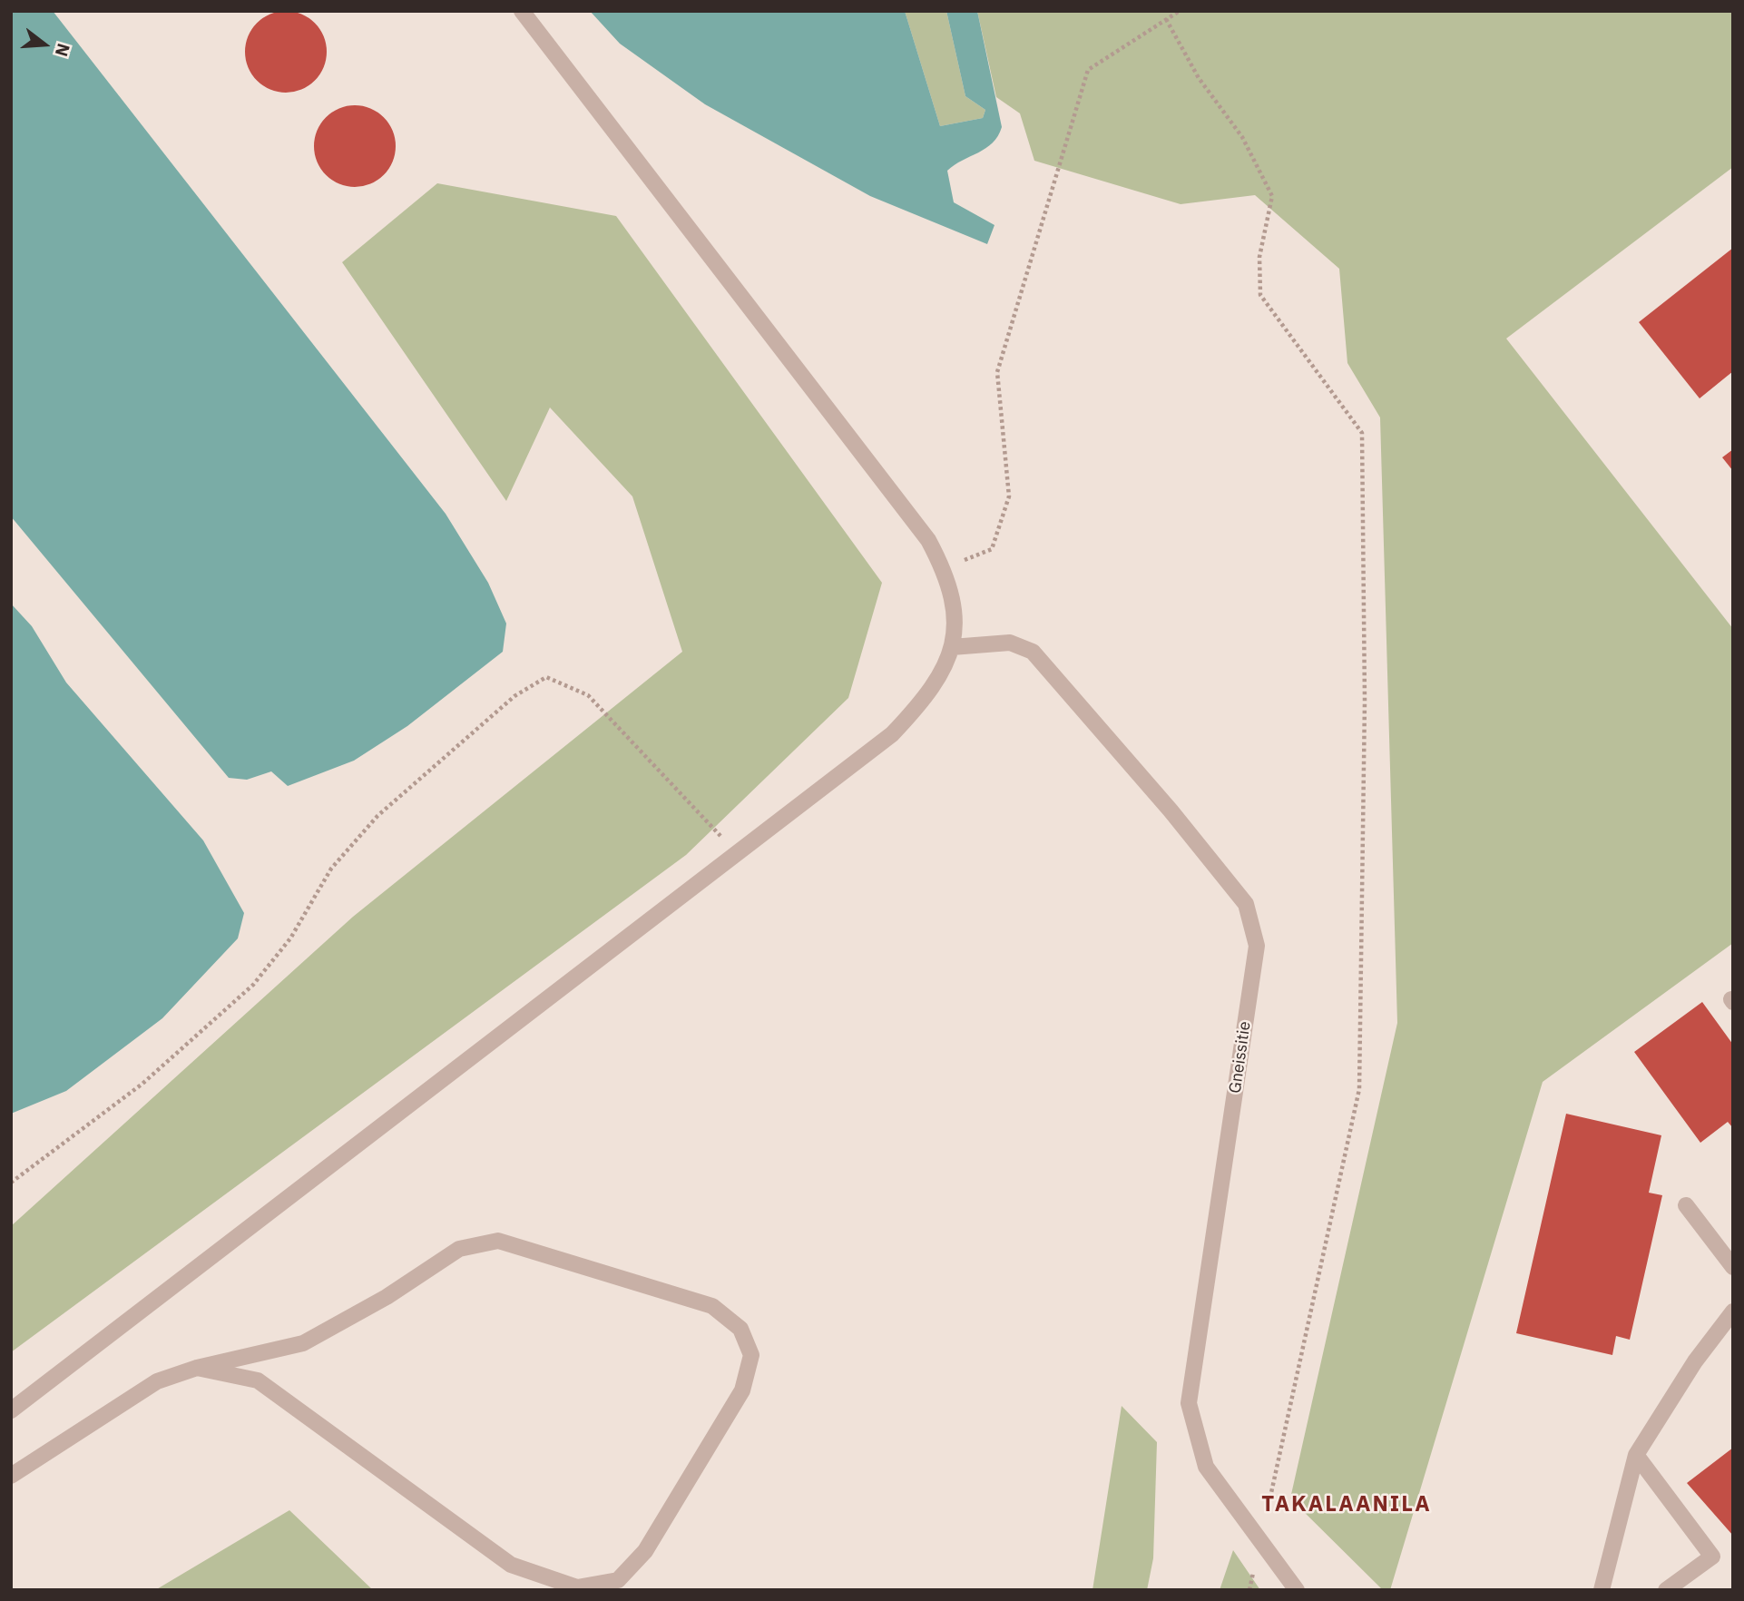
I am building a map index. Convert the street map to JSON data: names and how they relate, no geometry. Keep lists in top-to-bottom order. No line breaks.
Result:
{"streets":{"street":["Gneissitie"]},"districts":["TAKALAANILA"],"north":"right"}
